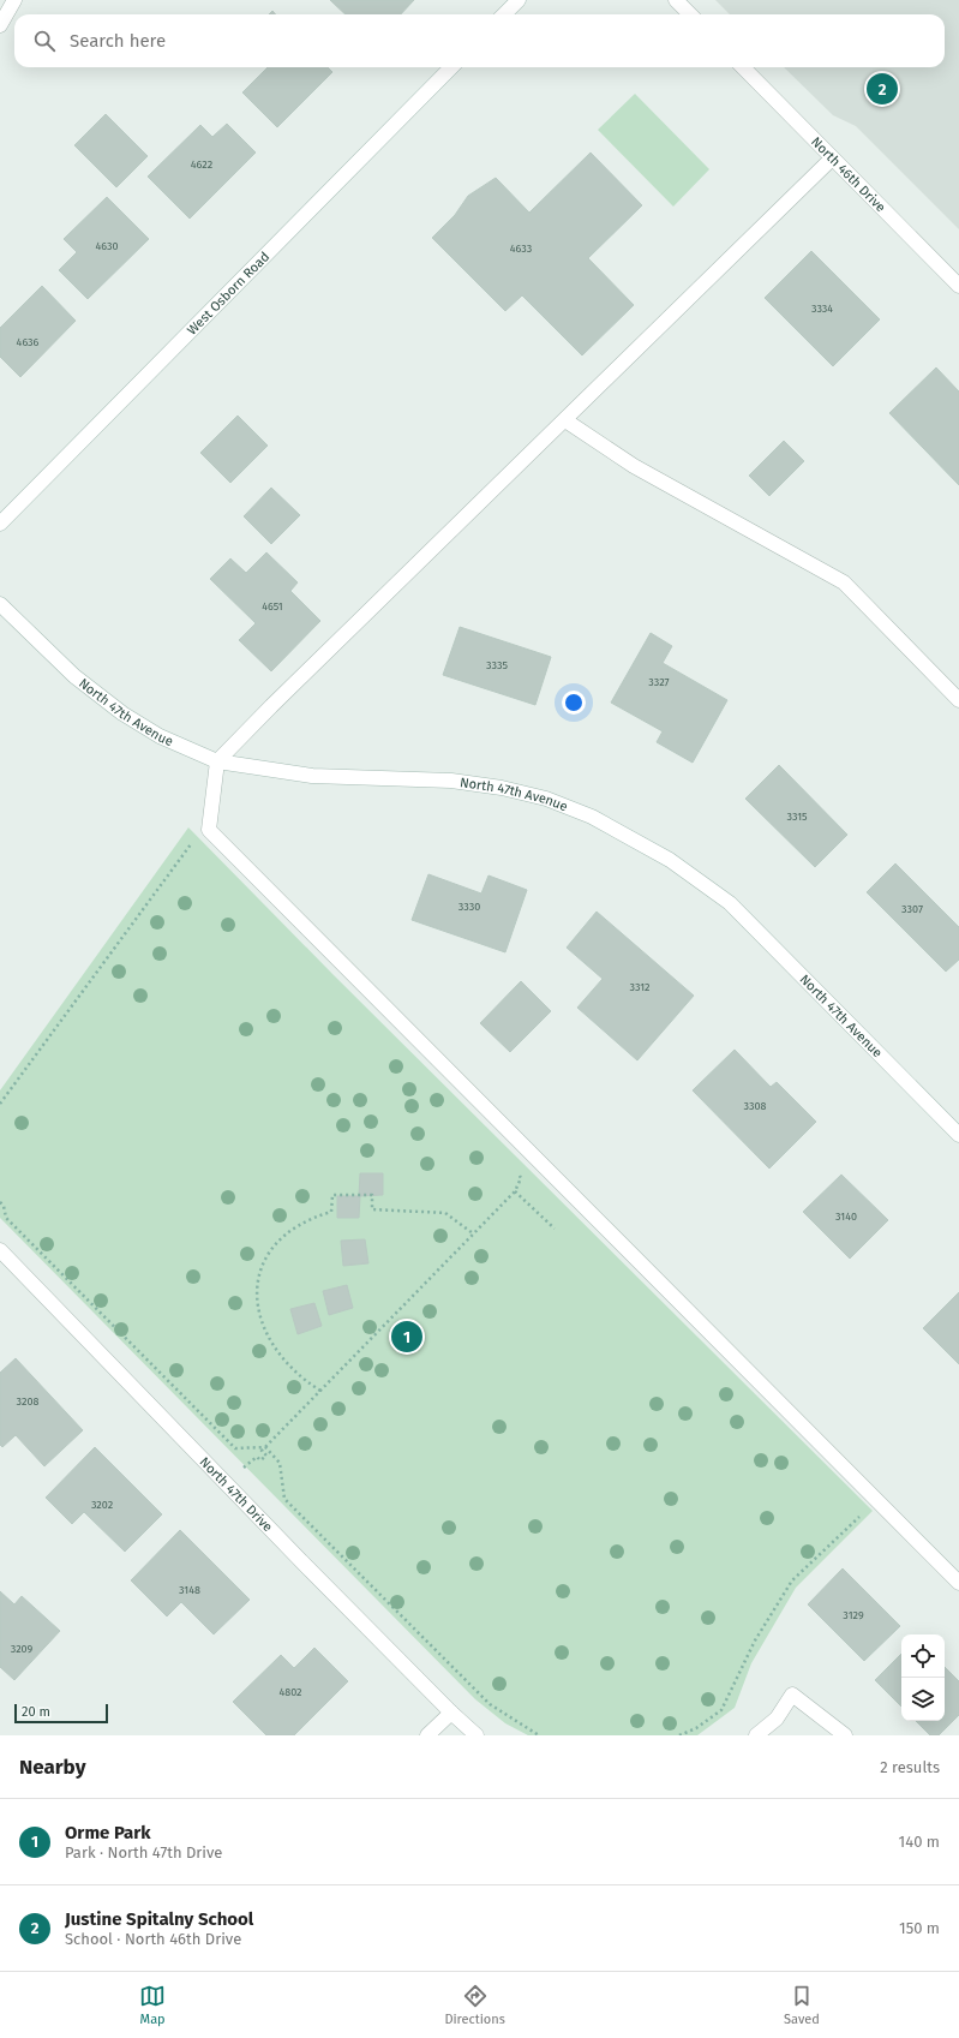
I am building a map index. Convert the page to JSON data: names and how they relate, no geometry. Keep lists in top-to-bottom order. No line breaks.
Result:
{"streets":{"street":["North 46th Drive","West Osborn Road","North 47th Avenue","North 47th Drive"]},"house_numbers":["4622","4630","4633","3334","4636","4651","3335","3327","3315","3330","3307","3312","3308","3140","3208","3202","3148","3129","3209","4802"],"scale_bar":"20 m","page":{"search":"Search here","pins":["2","1"],"scale":"20 m","heading":["Nearby","2 results"],"list":[{"mark":"1","name":"Orme Park","note":"Park · North 47th Drive","value":"140 m"},{"mark":"2","name":"Justine Spitalny School","note":"School · North 46th Drive","value":"150 m"}],"nav":["Map","Directions","Saved"]}}
